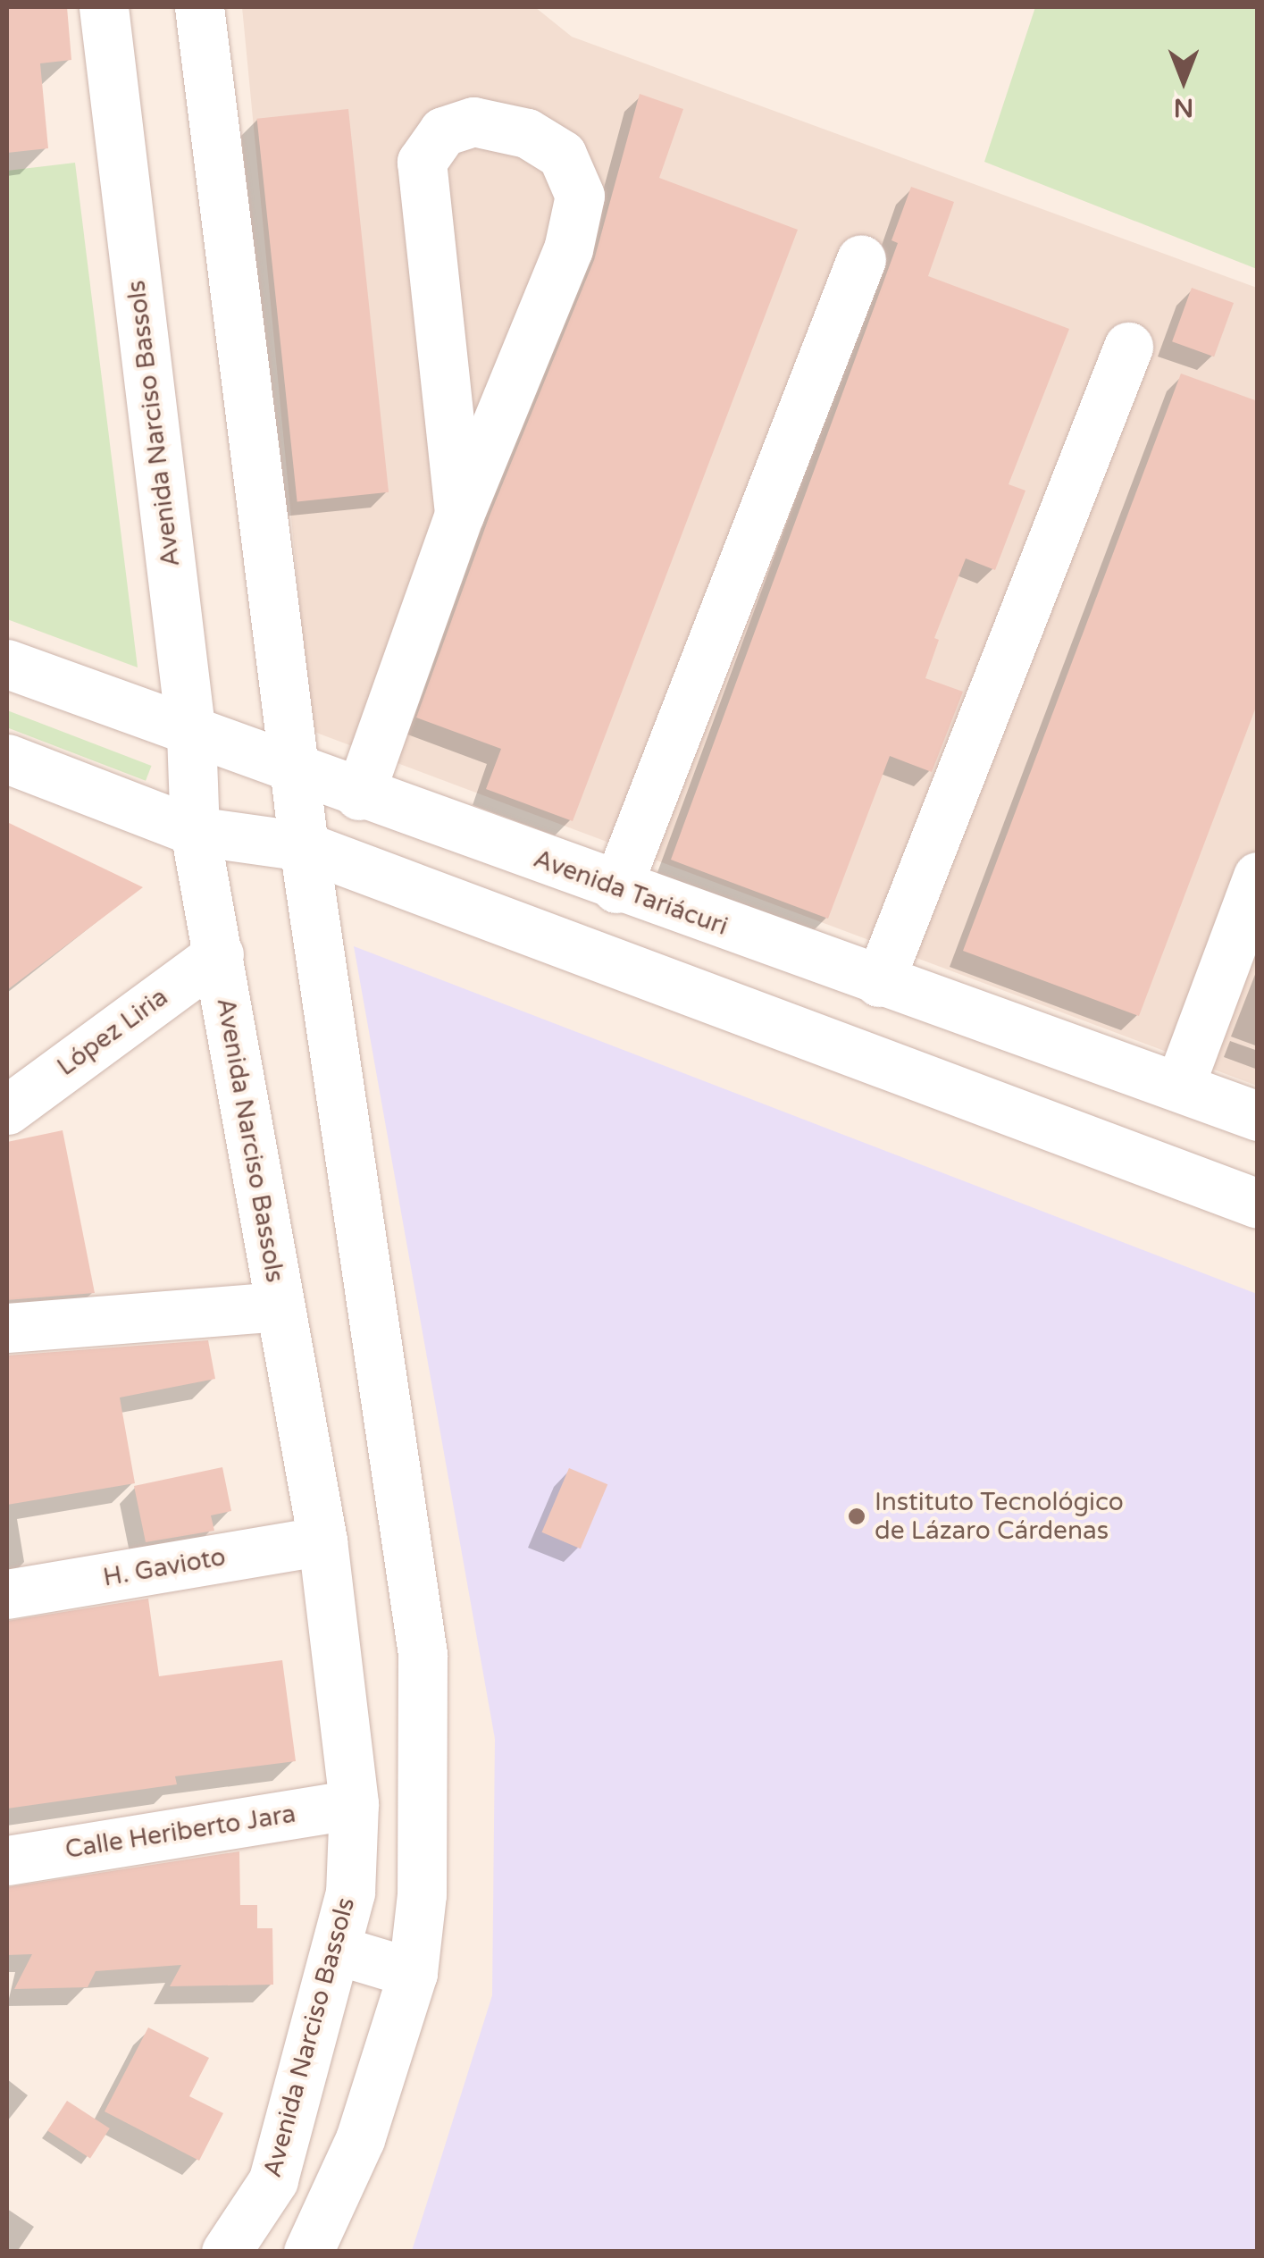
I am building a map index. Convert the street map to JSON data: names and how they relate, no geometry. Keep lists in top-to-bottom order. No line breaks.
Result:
{"streets":{"street":["Avenida Narciso Bassols","Avenida Tariácuri","López Liria","H. Gavioto","Calle Heriberto Jara"]},"crossings":[["Avenida Narciso Bassols","Avenida Tariácuri"],["Avenida Narciso Bassols","López Liria"],["Avenida Narciso Bassols","H. Gavioto"],["Avenida Narciso Bassols","Calle Heriberto Jara"]],"places":["Instituto Tecnológico de Lázaro Cárdenas"],"north":"bottom"}
